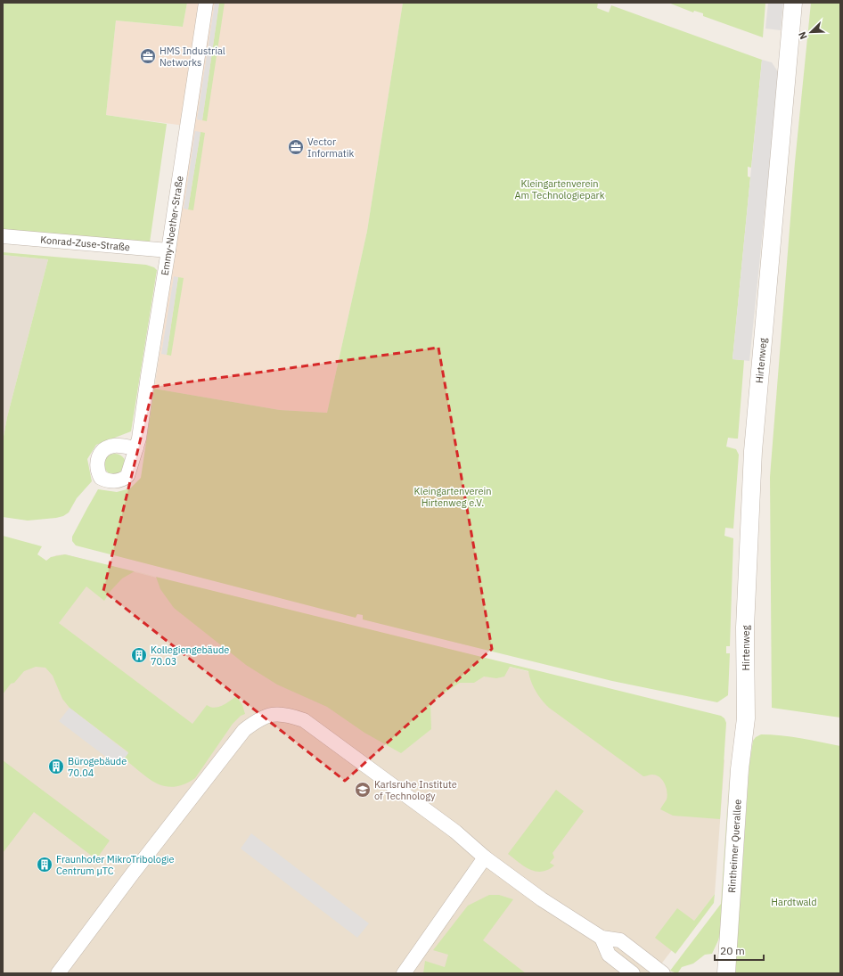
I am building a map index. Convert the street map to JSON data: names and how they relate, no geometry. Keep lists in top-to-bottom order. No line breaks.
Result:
{"streets":{"street":["Emmy-Noether-Straße","Konrad-Zuse-Straße","Hirtenweg","Rintheimer Querallee"]},"crossings":[["Emmy-Noether-Straße","Konrad-Zuse-Straße"],["Hirtenweg","Rintheimer Querallee"]],"parks":["Kleingartenverein Am Technologiepark","Kleingartenverein Hirtenweg e.V.","Hardtwald"],"places":{"office":["HMS Industrial Networks","Vector Informatik"],"building":["Kollegiengebäude 70.03","Bürogebäude 70.04","Fraunhofer MikroTribologie Centrum µTC"],"school or university":["Karlsruhe Institute of Technology"]},"scale_bar":"20 m","north":"bottom left"}
